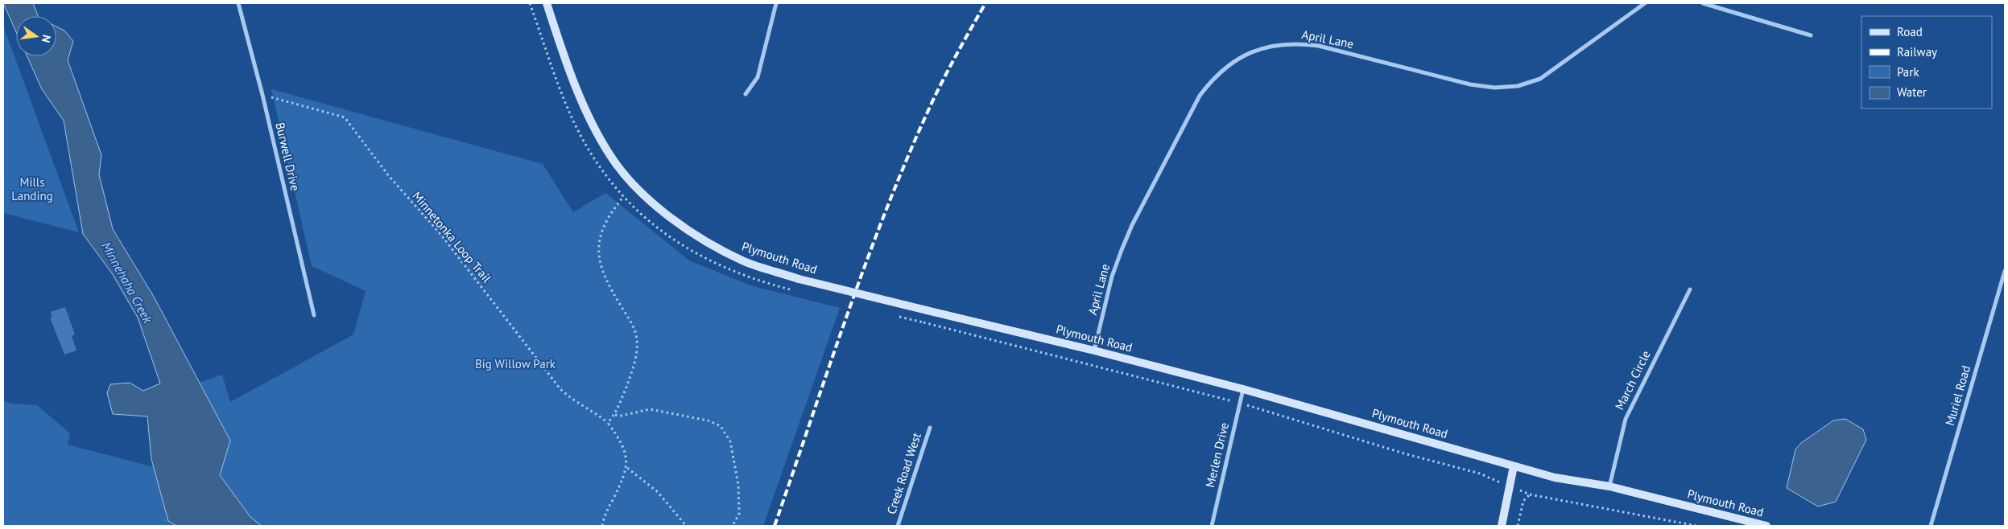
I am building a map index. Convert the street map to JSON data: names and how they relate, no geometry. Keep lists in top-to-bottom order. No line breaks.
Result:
{"streets":{"main road":["Plymouth Road"],"street":["April Lane","Burwell Drive","March Circle","Muriel Road","Merlen Drive","Creek Road West"],"path":["Minnetonka Loop Trail"]},"crossings":[["April Lane","Plymouth Road"],["Burwell Drive","Minnetonka Loop Trail"],["Plymouth Road","March Circle"],["Plymouth Road","Merlen Drive"]],"water":["Minnehaha Creek"],"parks":["Mills Landing","Big Willow Park"],"legend":["Road","Railway","Park","Water"],"north":"right"}
